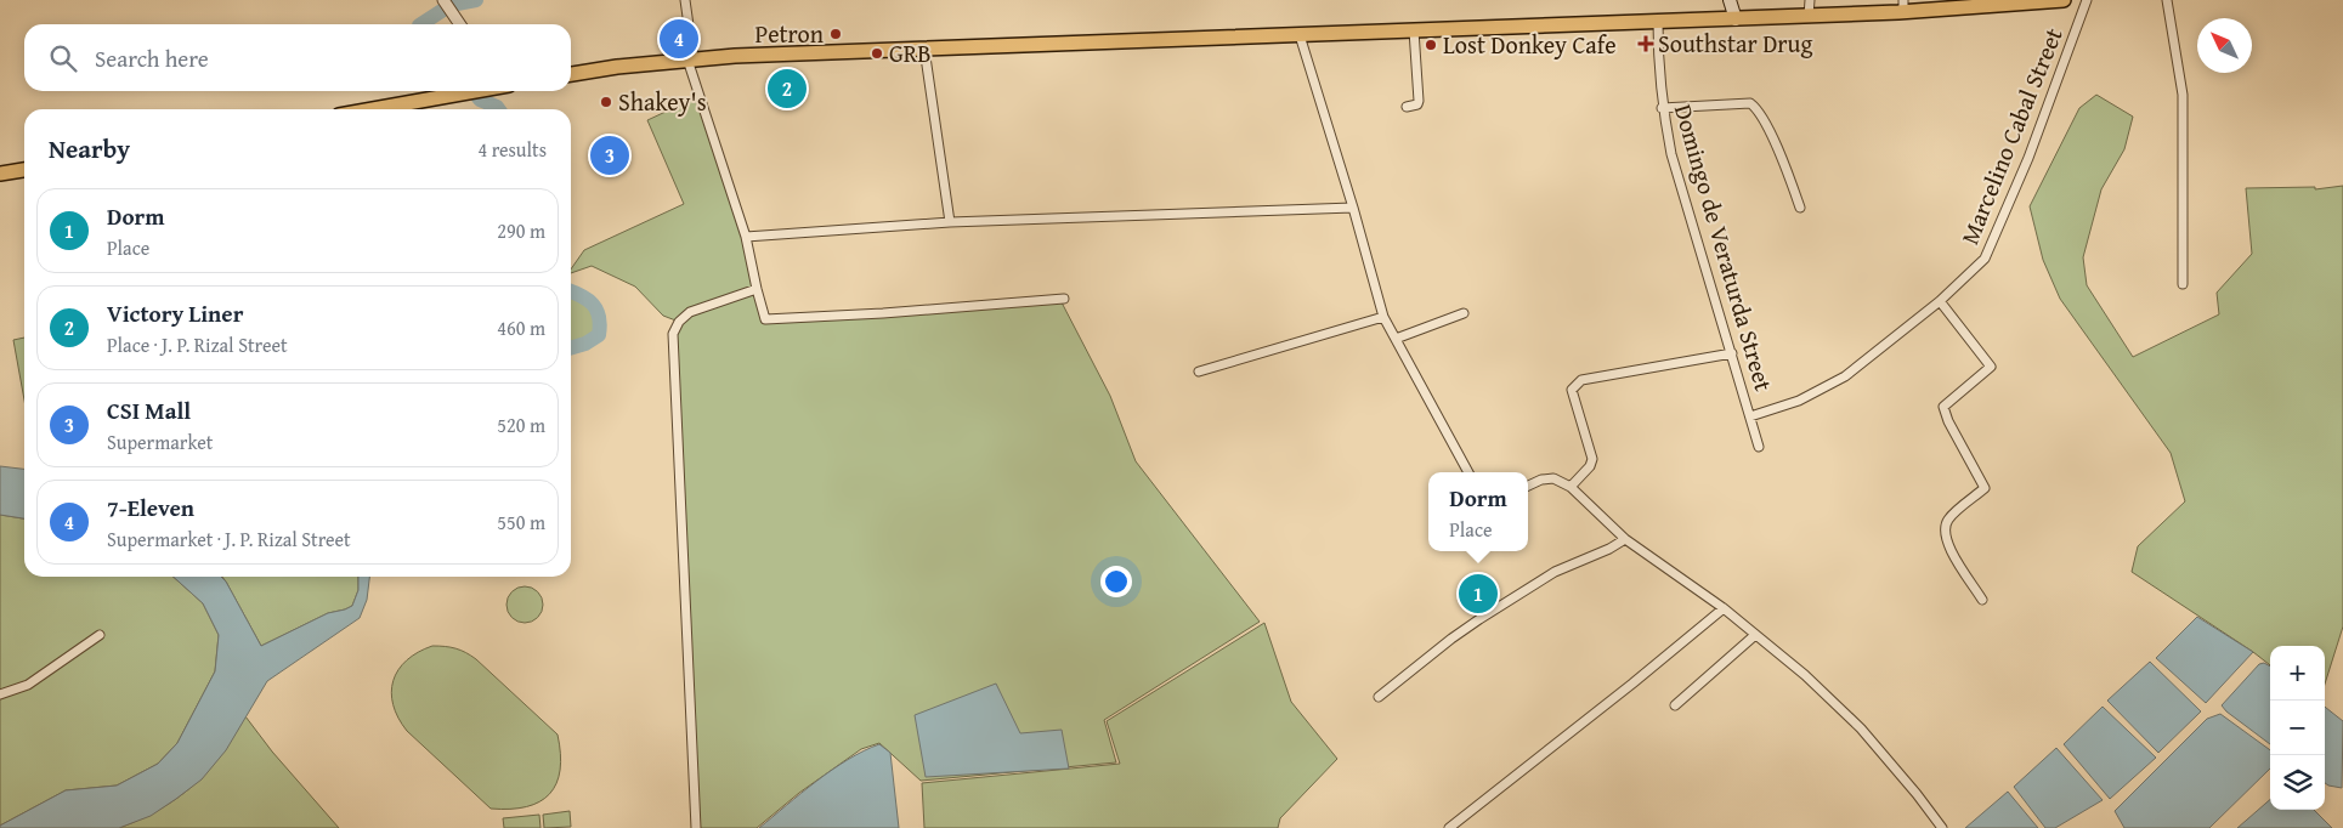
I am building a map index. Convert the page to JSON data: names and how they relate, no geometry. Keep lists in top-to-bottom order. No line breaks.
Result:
{"streets":{"street":["Marcelino Cabal Street","Domingo de Veraturda Street"]},"crossings":[["Marcelino Cabal Street","Domingo de Veraturda Street"]],"places":{"other":["Petron","Lost Donkey Cafe","GRB","Shakey's"],"health":["Southstar Drug"]},"north":"top left","page":{"pins":["4","2","3","1"],"search":"Search here","heading":["Nearby","4 results"],"list":[{"mark":"1","name":"Dorm","note":"Place","value":"290 m"},{"mark":"2","name":"Victory Liner","note":"Place · J. P. Rizal Street","value":"460 m"},{"mark":"3","name":"CSI Mall","note":"Supermarket","value":"520 m"},{"mark":"4","name":"7-Eleven","note":"Supermarket · J. P. Rizal Street","value":"550 m"}],"popup":["Dorm","Place"],"map_buttons":["+","−"]}}
